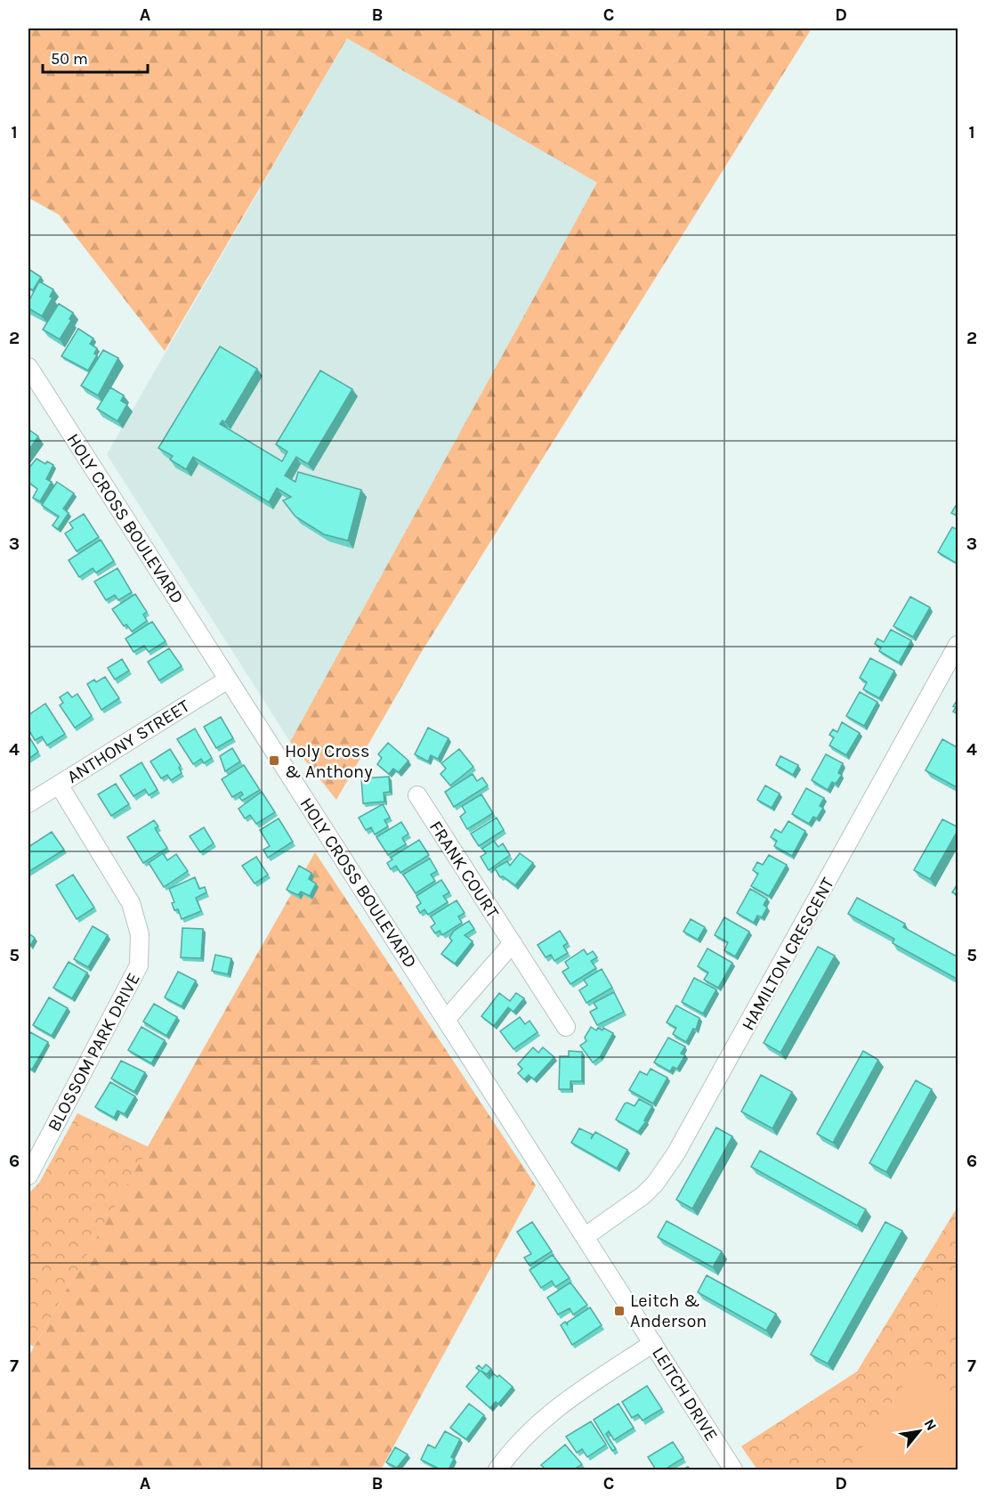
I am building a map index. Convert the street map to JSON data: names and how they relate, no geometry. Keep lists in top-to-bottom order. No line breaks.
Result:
{"streets":{"street":["HOLY CROSS BOULEVARD","ANTHONY STREET","FRANK COURT","HAMILTON CRESCENT","BLOSSOM PARK DRIVE","LEITCH DRIVE"]},"crossings":[["HOLY CROSS BOULEVARD","ANTHONY STREET"],["HOLY CROSS BOULEVARD","HAMILTON CRESCENT"],["HOLY CROSS BOULEVARD","LEITCH DRIVE"],["ANTHONY STREET","BLOSSOM PARK DRIVE"],["HAMILTON CRESCENT","LEITCH DRIVE"]],"places":{"transit":["Holy Cross & Anthony","Leitch & Anderson"]},"scale_bar":"50 m","north":"top right","grid":{"columns":["A","B","C","D"],"rows":["1","2","3","4","5","6","7"]}}
